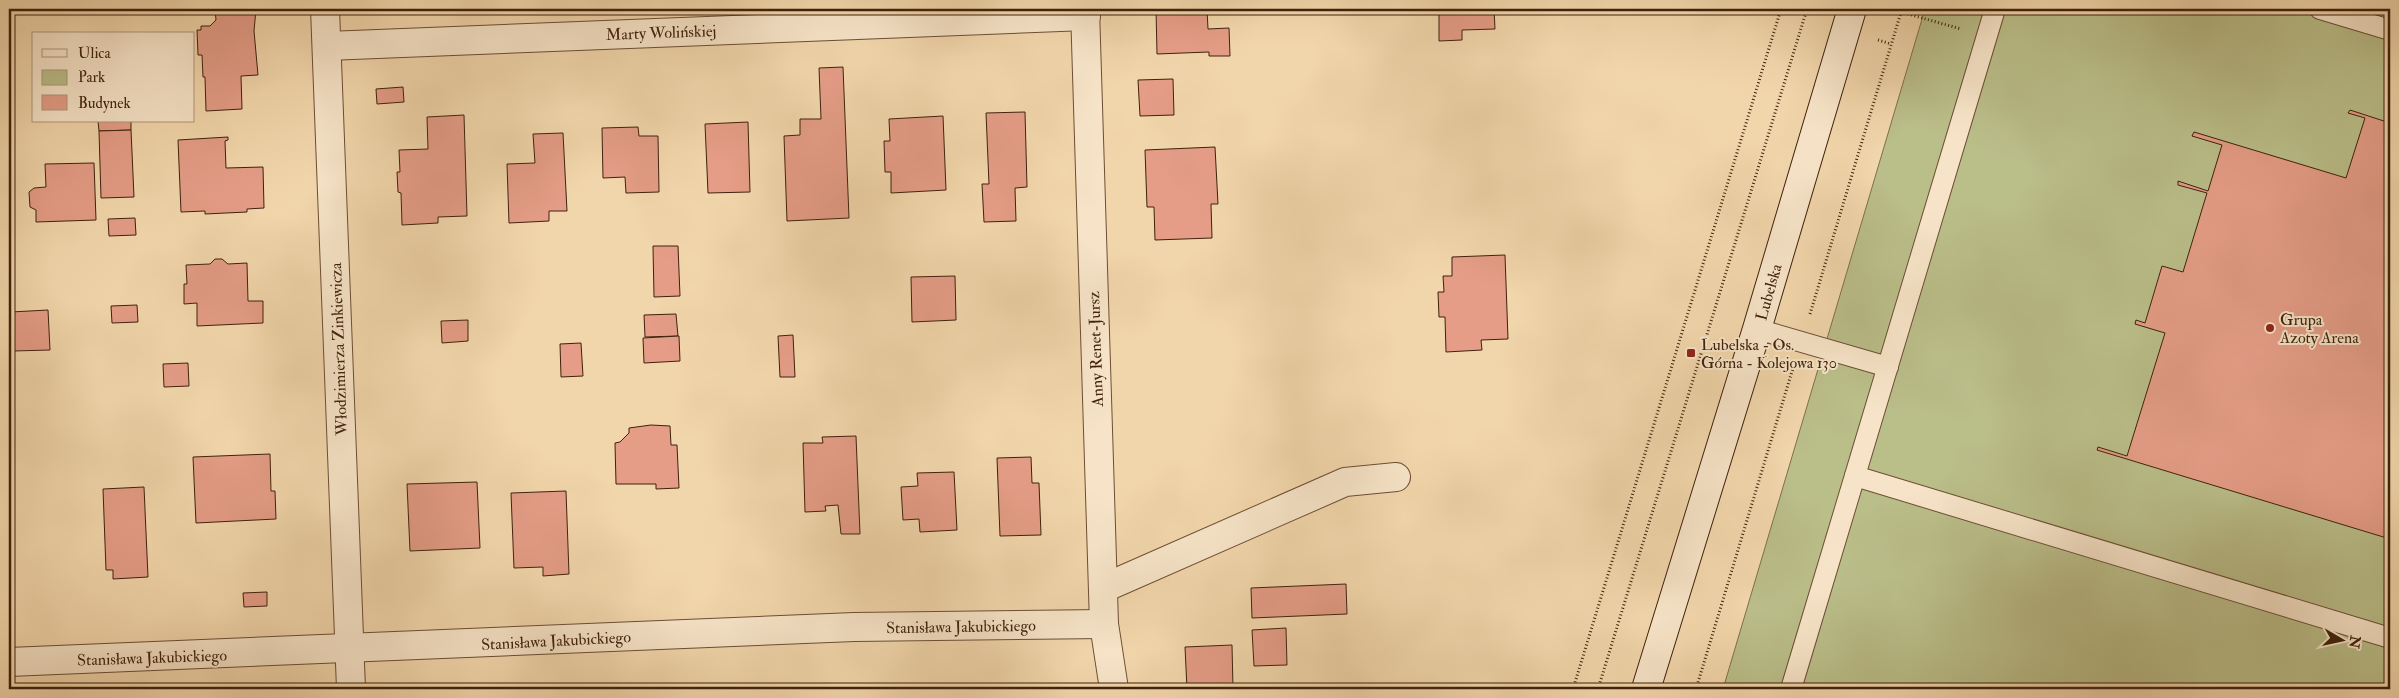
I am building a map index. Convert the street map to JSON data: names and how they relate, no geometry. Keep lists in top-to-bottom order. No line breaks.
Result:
{"streets":{"street":["Marty Wolińskiej","Lubelska","Włodzimierza Zinkiewicza","Anny Renet-Jursz","Stanisława Jakubickiego"]},"crossings":[["Marty Wolińskiej","Włodzimierza Zinkiewicza"],["Marty Wolińskiej","Anny Renet-Jursz"],["Włodzimierza Zinkiewicza","Stanisława Jakubickiego"],["Anny Renet-Jursz","Stanisława Jakubickiego"]],"places":{"other":["Grupa Azoty Arena"],"transit":["Lubelska - Os. Górna - Kolejowa 130"]},"legend":["Ulica","Park","Budynek"],"north":"right"}
